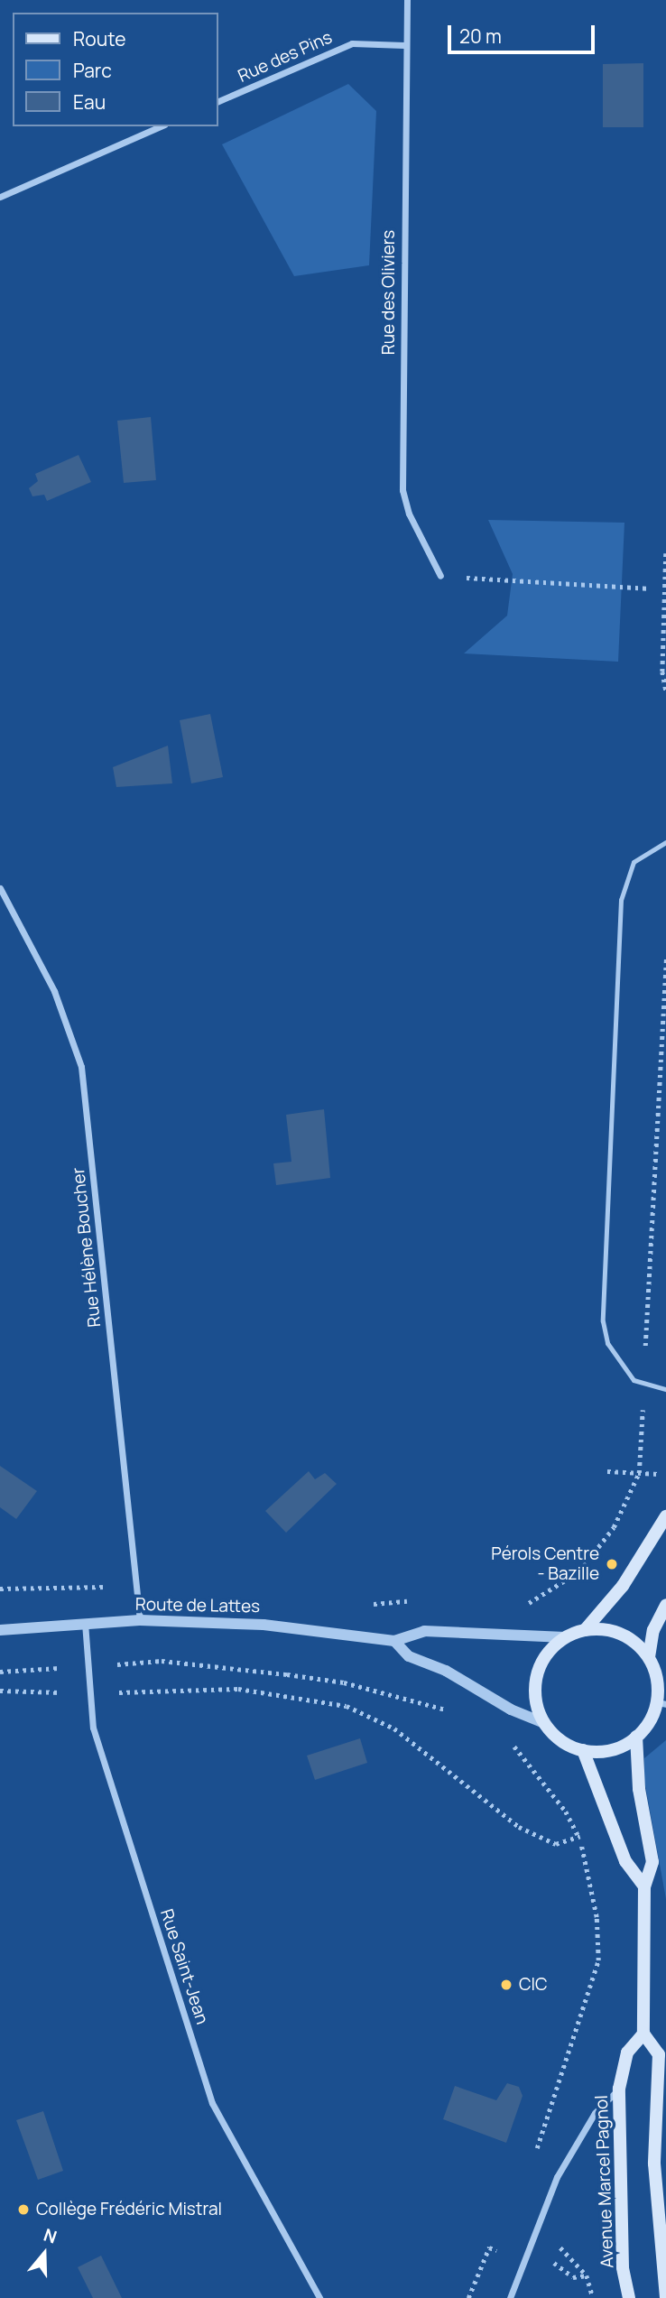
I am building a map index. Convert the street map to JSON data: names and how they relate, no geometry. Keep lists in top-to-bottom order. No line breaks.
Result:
{"streets":{"main road":["Avenue Marcel Pagnol"],"street":["Rue des Pins","Rue des Oliviers","Rue Hélène Boucher","Route de Lattes","Rue Saint-Jean"]},"crossings":[["Rue des Pins","Rue des Oliviers"],["Rue Hélène Boucher","Route de Lattes"],["Route de Lattes","Rue Saint-Jean"]],"places":["Pérols Centre - Bazille","CIC","Collège Frédéric Mistral"],"legend":["Route","Parc","Eau"],"scale_bar":"20 m","north":"top"}
